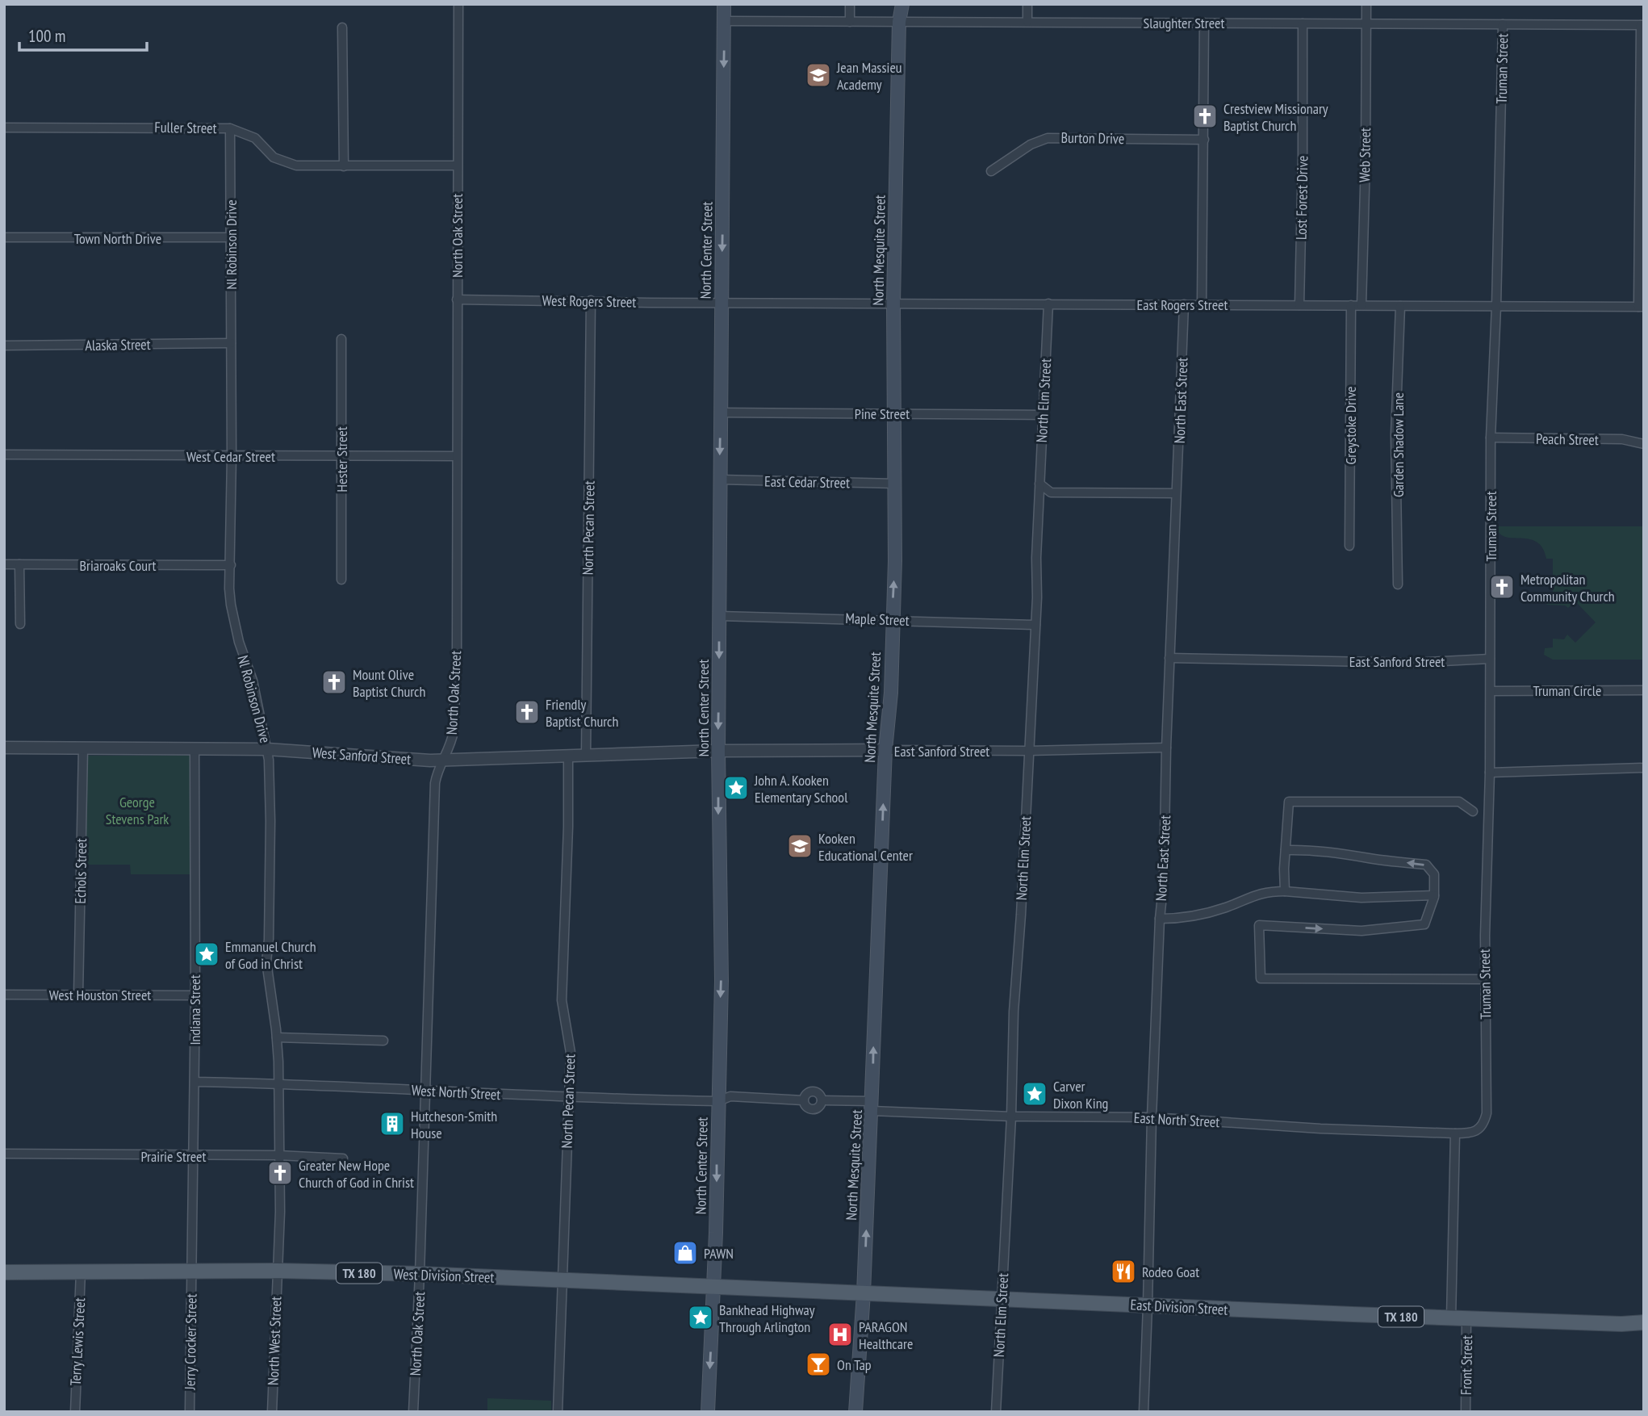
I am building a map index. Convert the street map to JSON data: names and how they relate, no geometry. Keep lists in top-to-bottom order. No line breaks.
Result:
{"streets":{"main road":["North Center Street","North Mesquite Street","TX 180","West Division Street","East Division Street"],"street":["Slaughter Street","Truman Street","Fuller Street","Burton Drive","Web Street","Lost Forest Drive","North Oak Street","Town North Drive","Nl Robinson Drive","West Rogers Street","East Rogers Street","Alaska Street","North Elm Street","North East Street","Pine Street","Greystoke Drive","Peach Street","Garden Shadow Lane","West Cedar Street","Hester Street","East Cedar Street","North Pecan Street","Briaroaks Court","Maple Street","East Sanford Street","Truman Circle","West Sanford Street","Echols Street","West Houston Street","Indiana Street","West North Street","East North Street","Prairie Street","North West Street","Terry Lewis Street","Jerry Crocker Street","Front Street"]},"crossings":[["Slaughter Street","Truman Street"],["Slaughter Street","Web Street"],["Slaughter Street","Lost Forest Drive"],["Slaughter Street","North Center Street"],["Slaughter Street","North Mesquite Street"],["Truman Street","East Rogers Street"],["Truman Street","Peach Street"],["Truman Street","East Sanford Street"],["Truman Street","Truman Circle"],["Truman Street","East North Street"],["Fuller Street","North Oak Street"],["Fuller Street","Nl Robinson Drive"],["Web Street","East Rogers Street"],["Lost Forest Drive","East Rogers Street"],["North Oak Street","West Rogers Street"],["North Oak Street","West Cedar Street"],["North Oak Street","West Sanford Street"],["North Oak Street","West North Street"],["North Oak Street","West Division Street"],["Town North Drive","Nl Robinson Drive"],["Nl Robinson Drive","Alaska Street"],["Nl Robinson Drive","West Cedar Street"],["Nl Robinson Drive","Briaroaks Court"],["Nl Robinson Drive","West Sanford Street"],["Nl Robinson Drive","West North Street"],["Nl Robinson Drive","Prairie Street"],["Nl Robinson Drive","West Division Street"],["Nl Robinson Drive","North West Street"],["North Center Street","West Rogers Street"],["North Center Street","East Rogers Street"],["North Center Street","Pine Street"],["North Center Street","East Cedar Street"],["North Center Street","Maple Street"],["North Center Street","East Sanford Street"],["North Center Street","West Sanford Street"],["North Center Street","West North Street"],["North Center Street","East North Street"],["North Center Street","West Division Street"],["North Center Street","East Division Street"],["North Mesquite Street","East Rogers Street"],["North Mesquite Street","Pine Street"],["North Mesquite Street","East Cedar Street"],["North Mesquite Street","Maple Street"],["North Mesquite Street","East Sanford Street"],["North Mesquite Street","East North Street"],["North Mesquite Street","East Division Street"],["West Rogers Street","East Rogers Street"],["West Rogers Street","North Pecan Street"],["East Rogers Street","North Elm Street"],["East Rogers Street","North East Street"],["East Rogers Street","Greystoke Drive"],["East Rogers Street","Garden Shadow Lane"],["North Elm Street","Pine Street"],["North Elm Street","Maple Street"],["North Elm Street","East Sanford Street"],["North Elm Street","East North Street"],["North Elm Street","East Division Street"],["North East Street","East Sanford Street"],["North East Street","East North Street"],["North East Street","East Division Street"],["West Cedar Street","Hester Street"],["North Pecan Street","West Sanford Street"],["North Pecan Street","West North Street"],["North Pecan Street","West Division Street"],["East Sanford Street","West Sanford Street"],["West Sanford Street","Echols Street"],["West Sanford Street","Indiana Street"],["Echols Street","West Houston Street"],["West Houston Street","Indiana Street"],["Indiana Street","West North Street"],["Indiana Street","Prairie Street"],["Indiana Street","West Division Street"],["Indiana Street","Jerry Crocker Street"],["West North Street","East North Street"],["West Division Street","East Division Street"],["West Division Street","North West Street"],["West Division Street","Terry Lewis Street"],["West Division Street","Jerry Crocker Street"],["East Division Street","Front Street"]],"one_way":["North Center Street","North Mesquite Street"],"parks":["George Stevens Park"],"places":{"school or university":["Jean Massieu Academy","Kooken Educational Center"],"church":["Crestview Missionary Baptist Church","Metropolitan Community Church","Mount Olive Baptist Church","Friendly Baptist Church","Greater New Hope Church of God in Christ"],"place":["John A. Kooken Elementary School","Emmanuel Church of God in Christ","Carver Dixon King","Bankhead Highway Through Arlington"],"building":["Hutcheson-Smith House"],"shop":["PAWN"],"restaurant":["Rodeo Goat"],"hospital":["PARAGON Healthcare"],"bar":["On Tap"]},"scale_bar":"100 m"}
